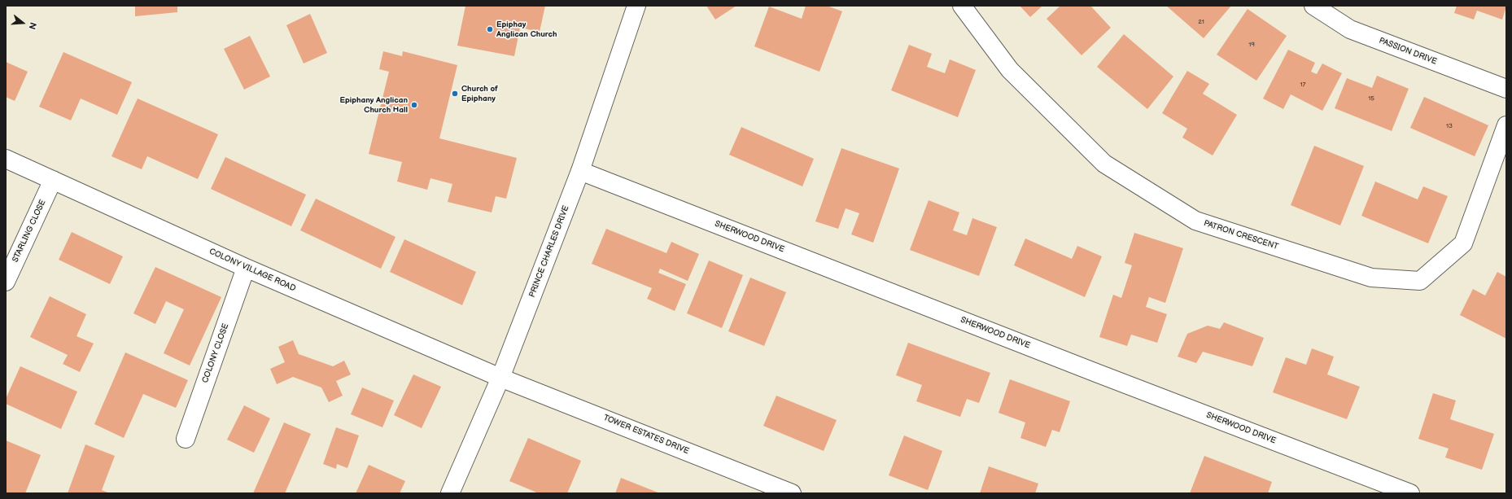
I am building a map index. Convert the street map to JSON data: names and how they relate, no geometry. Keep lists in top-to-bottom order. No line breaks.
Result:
{"streets":{"main road":["PASSION DRIVE","STARLING CLOSE","PATRON CRESCENT","SHERWOOD DRIVE","PRINCE CHARLES DRIVE","COLONY VILLAGE ROAD","COLONY CLOSE","TOWER ESTATES DRIVE"]},"crossings":[["STARLING CLOSE","COLONY VILLAGE ROAD"],["SHERWOOD DRIVE","PRINCE CHARLES DRIVE"],["PRINCE CHARLES DRIVE","COLONY VILLAGE ROAD"],["PRINCE CHARLES DRIVE","TOWER ESTATES DRIVE"],["COLONY VILLAGE ROAD","COLONY CLOSE"],["COLONY VILLAGE ROAD","TOWER ESTATES DRIVE"]],"places":["Epiphay Anglican Church","Church of Epiphany","Epiphany Anglican Church Hall"],"house_numbers":["21","19","17","15","13"],"north":"right"}
